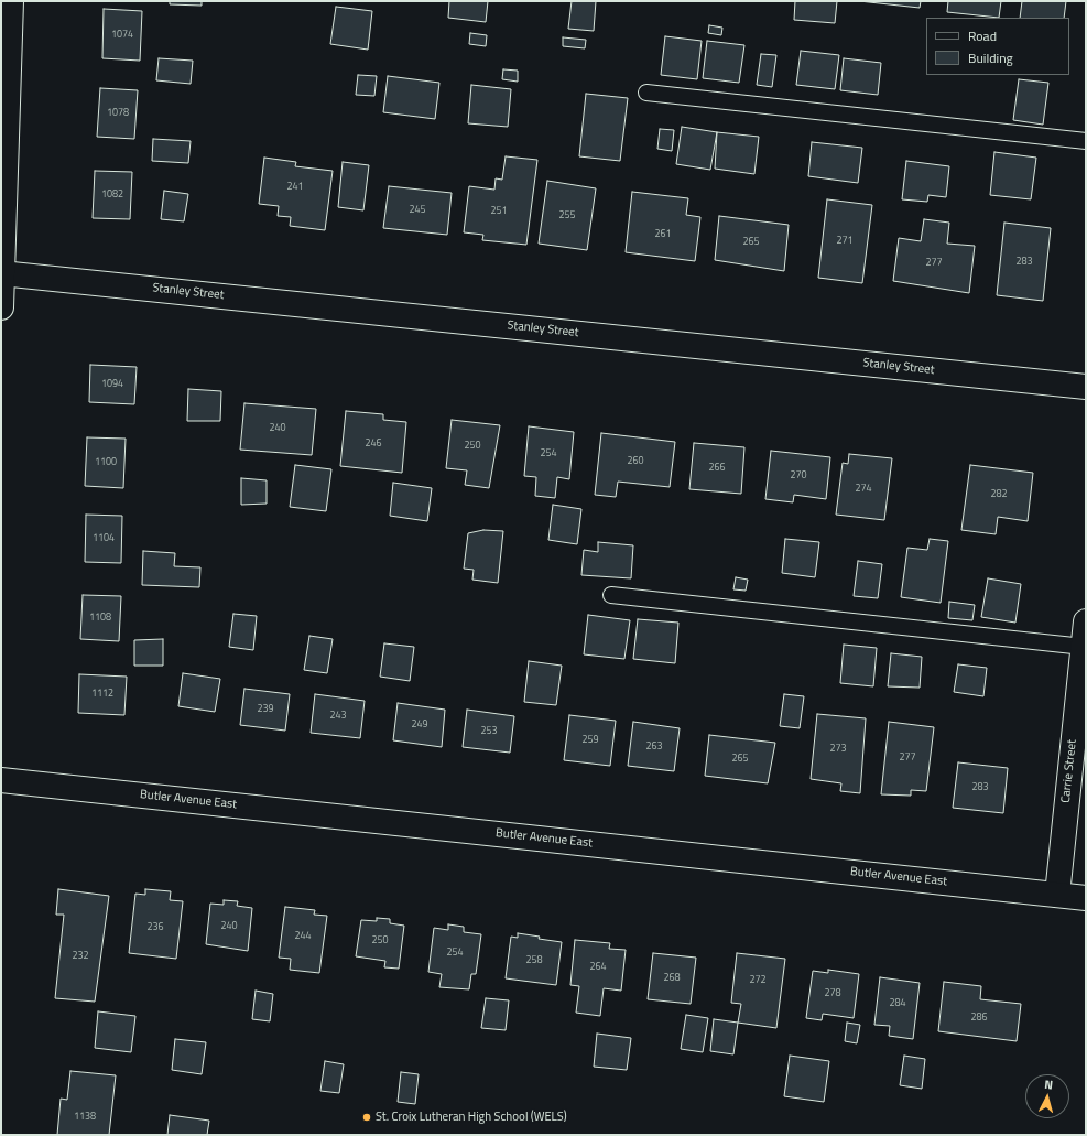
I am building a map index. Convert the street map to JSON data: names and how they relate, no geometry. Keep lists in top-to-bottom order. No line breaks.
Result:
{"streets":{"street":["Stanley Street","Carrie Street","Butler Avenue East"]},"crossings":[["Carrie Street","Butler Avenue East"]],"places":["St. Croix Lutheran High School (WELS)"],"house_numbers":["1074","1078","241","1082","245","251","255","261","271","265","283","277","1094","240","246","250","254","260","1100","266","270","274","282","1104","1108","1112","239","243","249","253","259","263","273","277","265","283","240","236","244","250","254","232","258","264","268","272","278","284","286","1138"],"legend":["Road","Building"],"north":"top"}
